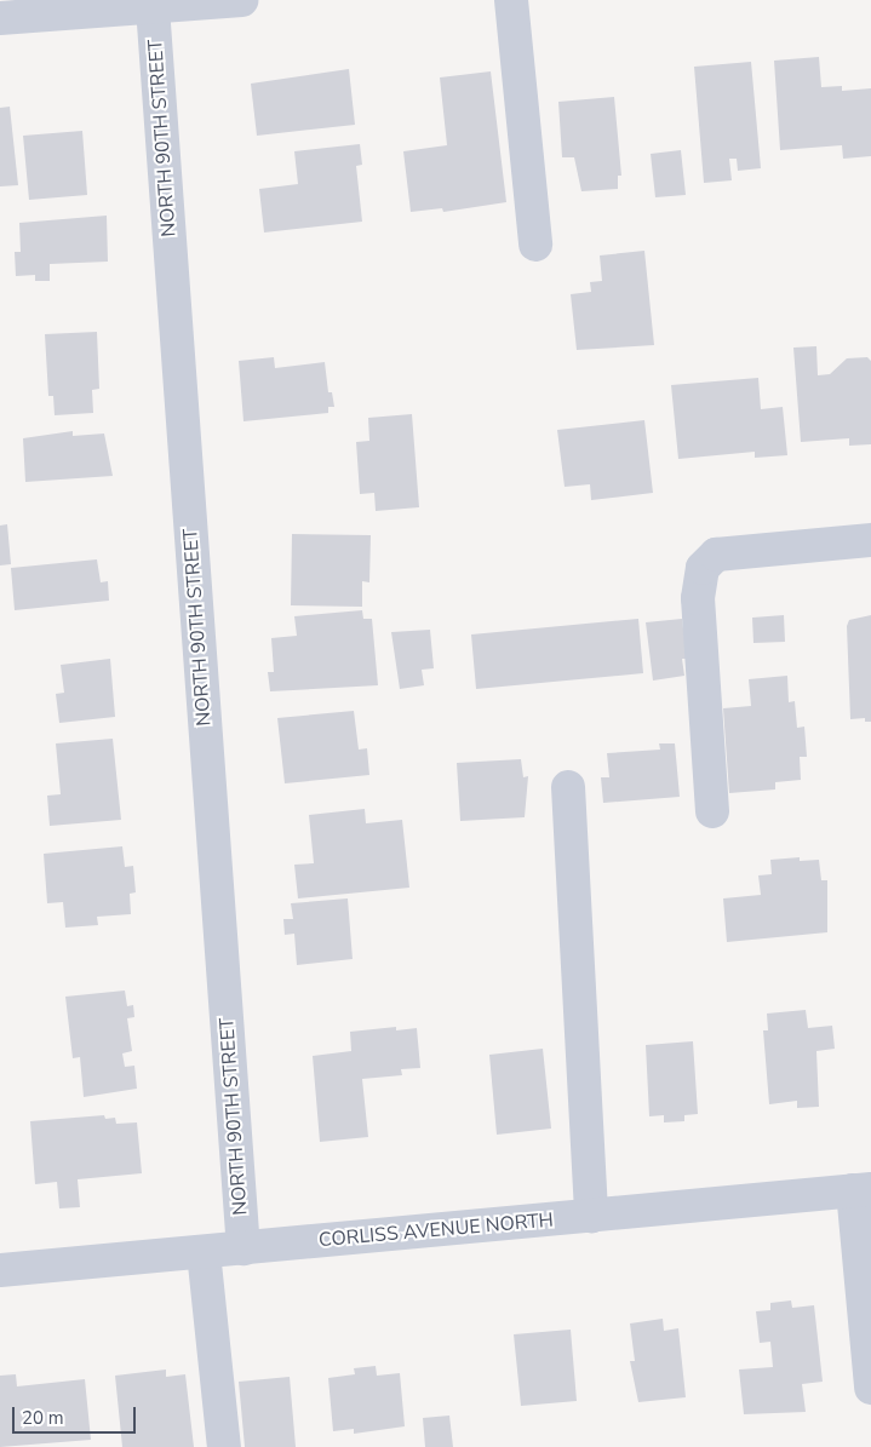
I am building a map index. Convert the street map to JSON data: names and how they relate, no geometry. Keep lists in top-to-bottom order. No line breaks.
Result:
{"streets":{"street":["NORTH 90TH STREET","CORLISS AVENUE NORTH"]},"crossings":[["NORTH 90TH STREET","CORLISS AVENUE NORTH"]],"scale_bar":"20 m"}
